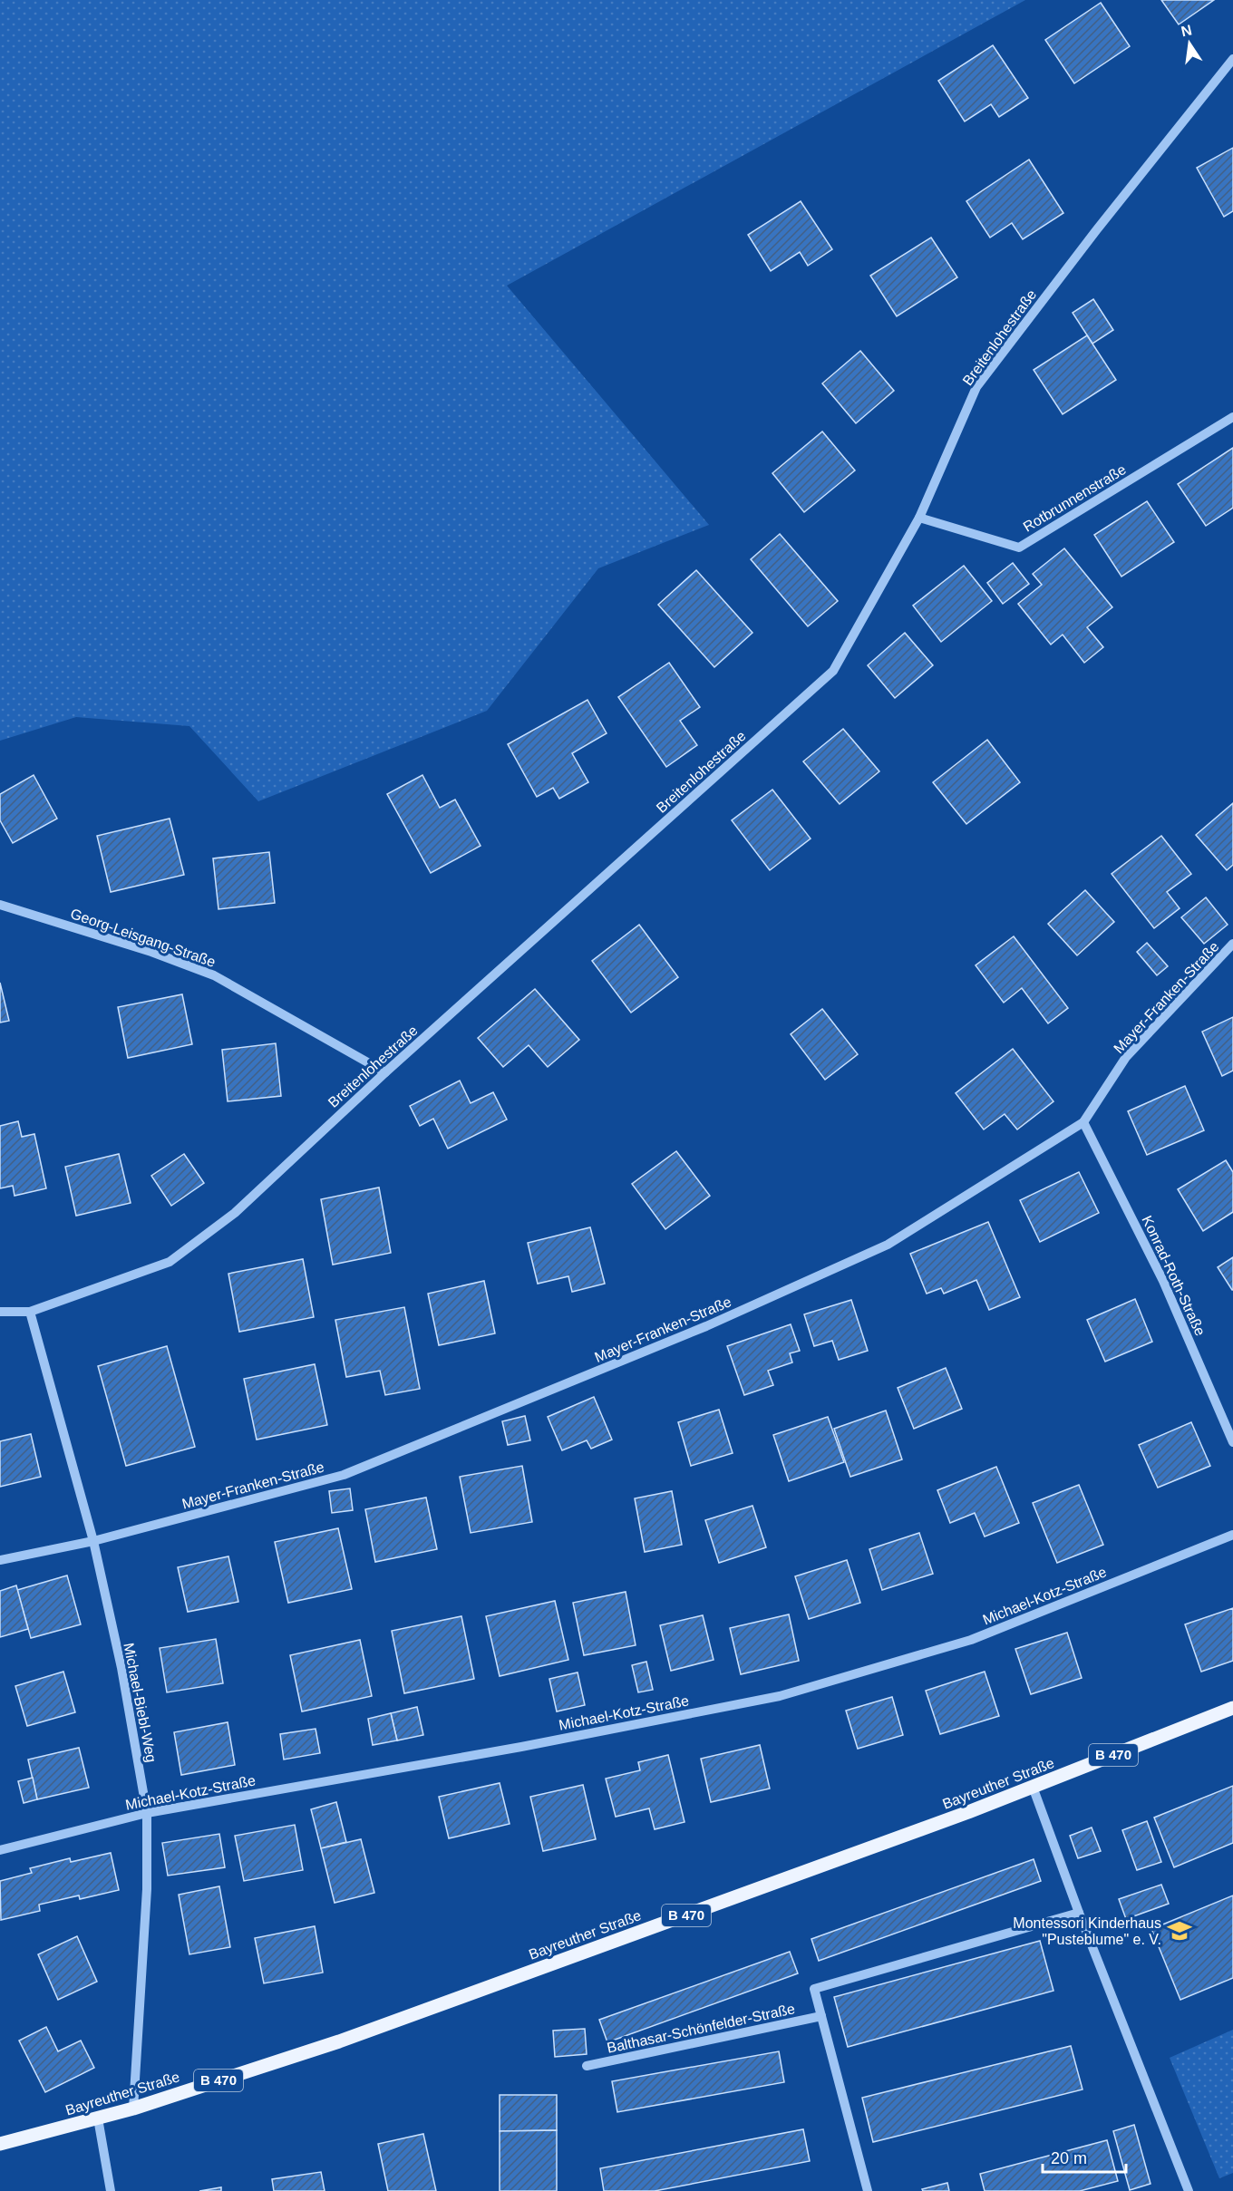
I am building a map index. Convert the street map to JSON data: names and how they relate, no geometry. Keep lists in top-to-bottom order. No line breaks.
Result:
{"streets":{"main road":["B 470","Bayreuther Straße"],"street":["Breitenlohestraße","Rotbrunnenstraße","Georg-Leisgang-Straße","Mayer-Franken-Straße","Konrad-Roth-Straße","Michael-Kotz-Straße","Michael-Biebl-Weg","Balthasar-Schönfelder-Straße"]},"crossings":[["Breitenlohestraße","Rotbrunnenstraße"],["Breitenlohestraße","Georg-Leisgang-Straße"],["Breitenlohestraße","Michael-Biebl-Weg"],["Mayer-Franken-Straße","Konrad-Roth-Straße"],["Mayer-Franken-Straße","Michael-Biebl-Weg"],["Michael-Kotz-Straße","Michael-Biebl-Weg"],["Michael-Biebl-Weg","Bayreuther Straße"]],"places":{"school or university":["Montessori Kinderhaus \"Pusteblume\" e. V."]},"scale_bar":"20 m","north":"top"}
